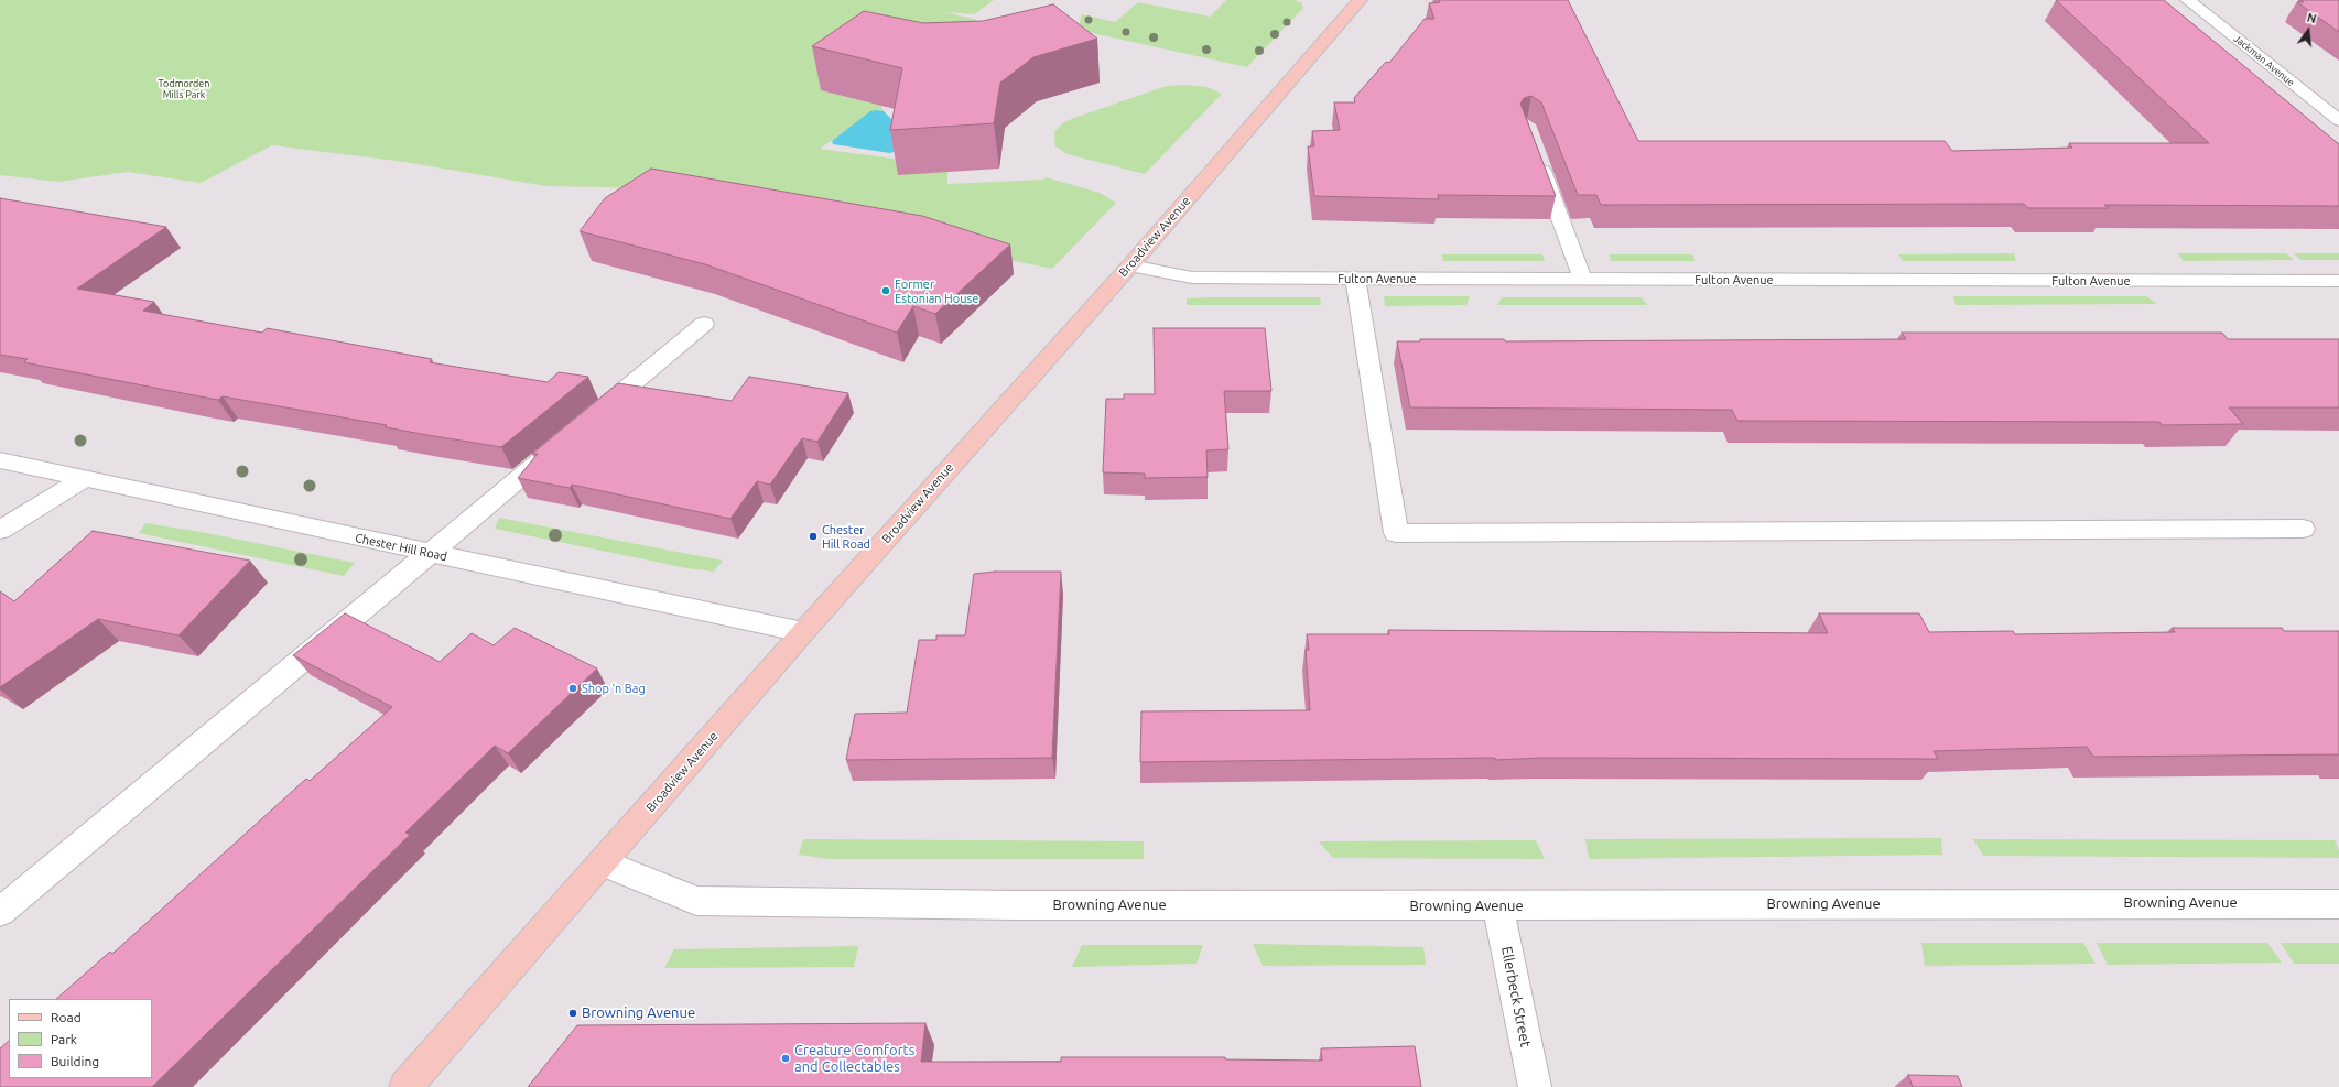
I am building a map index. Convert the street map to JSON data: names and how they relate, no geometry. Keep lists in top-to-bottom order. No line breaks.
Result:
{"streets":{"main road":["Broadview Avenue"],"street":["Jackman Avenue","Fulton Avenue","Chester Hill Road","Browning Avenue","Ellerbeck Street"]},"crossings":[["Broadview Avenue","Fulton Avenue"],["Broadview Avenue","Chester Hill Road"],["Broadview Avenue","Browning Avenue"],["Browning Avenue","Ellerbeck Street"]],"parks":["Todmorden Mills Park"],"places":["Former Estonian House","Chester Hill Road","Shop ‘n Bag","Browning Avenue","Creature Comforts and Collectables"],"legend":["Road","Park","Building"],"north":"top"}
